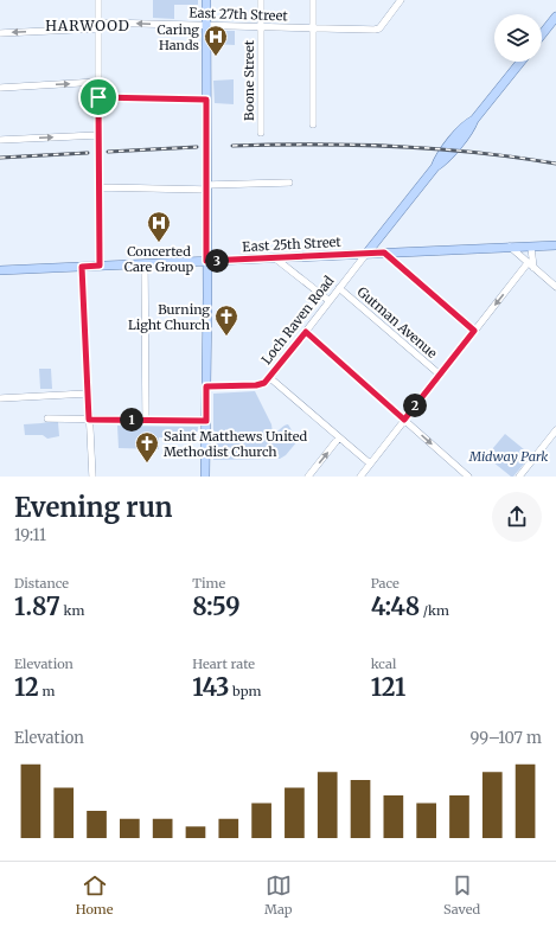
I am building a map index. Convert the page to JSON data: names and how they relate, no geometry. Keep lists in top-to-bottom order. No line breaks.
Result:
{"streets":{"main road":["East 25th Street","Loch Raven Road"],"street":["East 27th Street","Boone Street","Gutman Avenue"]},"crossings":[["East 27th Street","Boone Street"],["East 25th Street","Loch Raven Road"],["Loch Raven Road","Gutman Avenue"]],"districts":["HARWOOD"],"parks":["Midway Park"],"places":{"hospital":["Caring Hands","Concerted Care Group"],"church":["Burning Light Church","Saint Matthews United Methodist Church"]},"page":{"pins":["3","2","1"],"heading":["Evening run","19:11"],"stats":[["Distance","1.87 km"],["Time","8:59"],["Pace","4:48 /km"],["Elevation","12 m"],["Heart rate","143 bpm"],["kcal","121"]],"chart":["Elevation","99–107 m"],"tabs":["Home","Map","Saved"]}}
